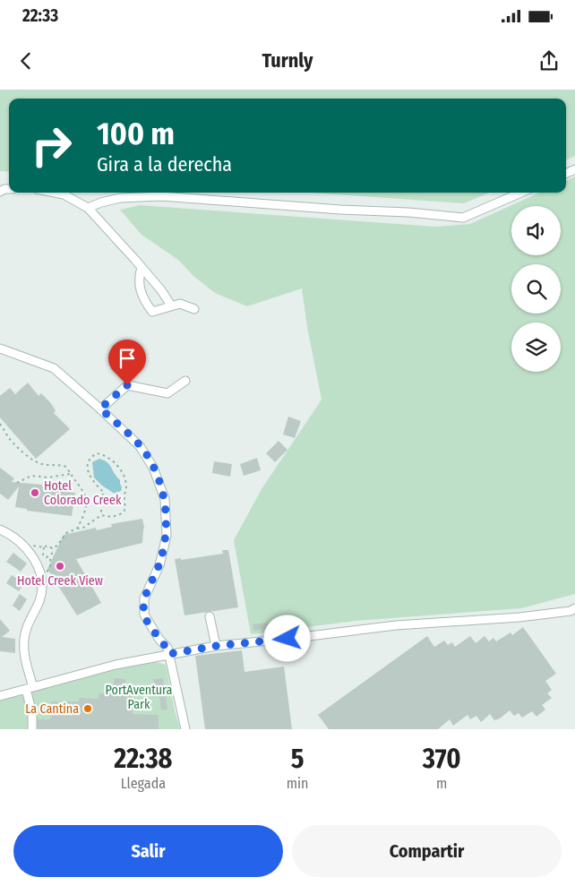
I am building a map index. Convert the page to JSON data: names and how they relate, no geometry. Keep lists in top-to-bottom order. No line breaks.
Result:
{"parks":["PortAventura Park"],"places":["Hotel Colorado Creek","Hotel Creek View","La Cantina"],"page":{"status":"22:33","header":"Turnly","turn":["100 m","Gira a la derecha"],"eta":["22:38","Llegada","5","min","370","m"],"buttons":["Salir","Compartir"]}}
